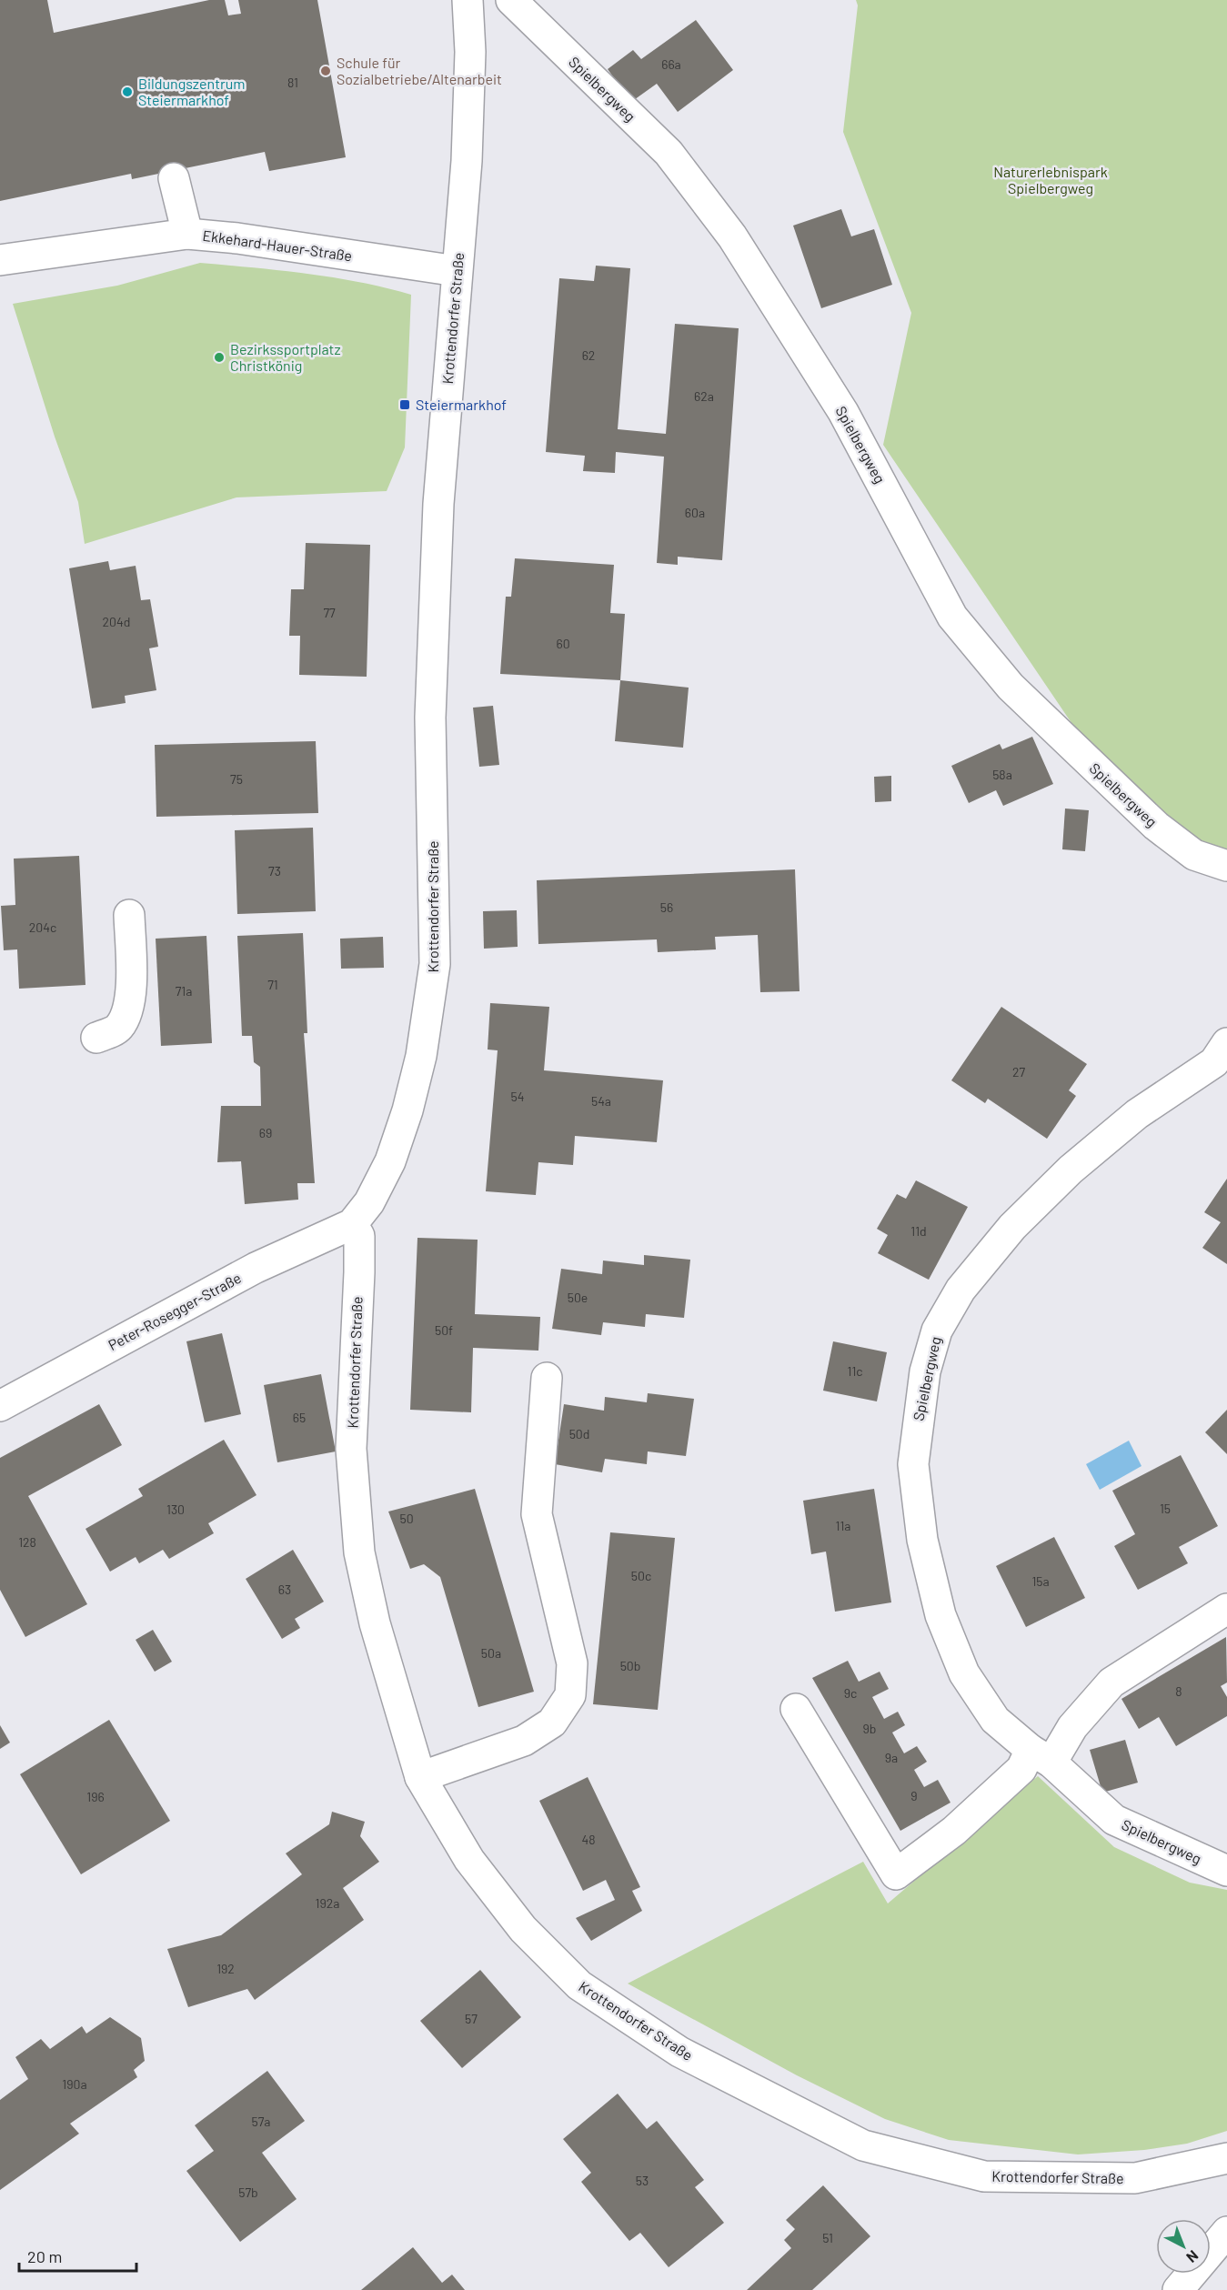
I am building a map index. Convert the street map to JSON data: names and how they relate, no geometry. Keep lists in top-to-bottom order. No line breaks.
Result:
{"streets":{"street":["Spielbergweg","Ekkehard-Hauer-Straße","Krottendorfer Straße","Peter-Rosegger-Straße"]},"crossings":[["Ekkehard-Hauer-Straße","Krottendorfer Straße"],["Krottendorfer Straße","Peter-Rosegger-Straße"]],"parks":["Naturerlebnispark Spielbergweg"],"places":{"other":["Schule für Sozialbetriebe/Altenarbeit","Bildungszentrum Steiermarkhof","Bezirkssportplatz Christkönig"],"transit":["Steiermarkhof"]},"house_numbers":["66a","81","62","62a","60a","77","204d","60","58a","75","73","56","204c","71","71a","27","54","54a","69","11d","50e","50f","11c","65","50d","15","130","50","11a","128","50c","15a","63","50a","50b","8","9c","9b","9a","9","196","48","192a","192","57","190a","57a","53","57b","51"],"scale_bar":"20 m","north":"bottom right"}
